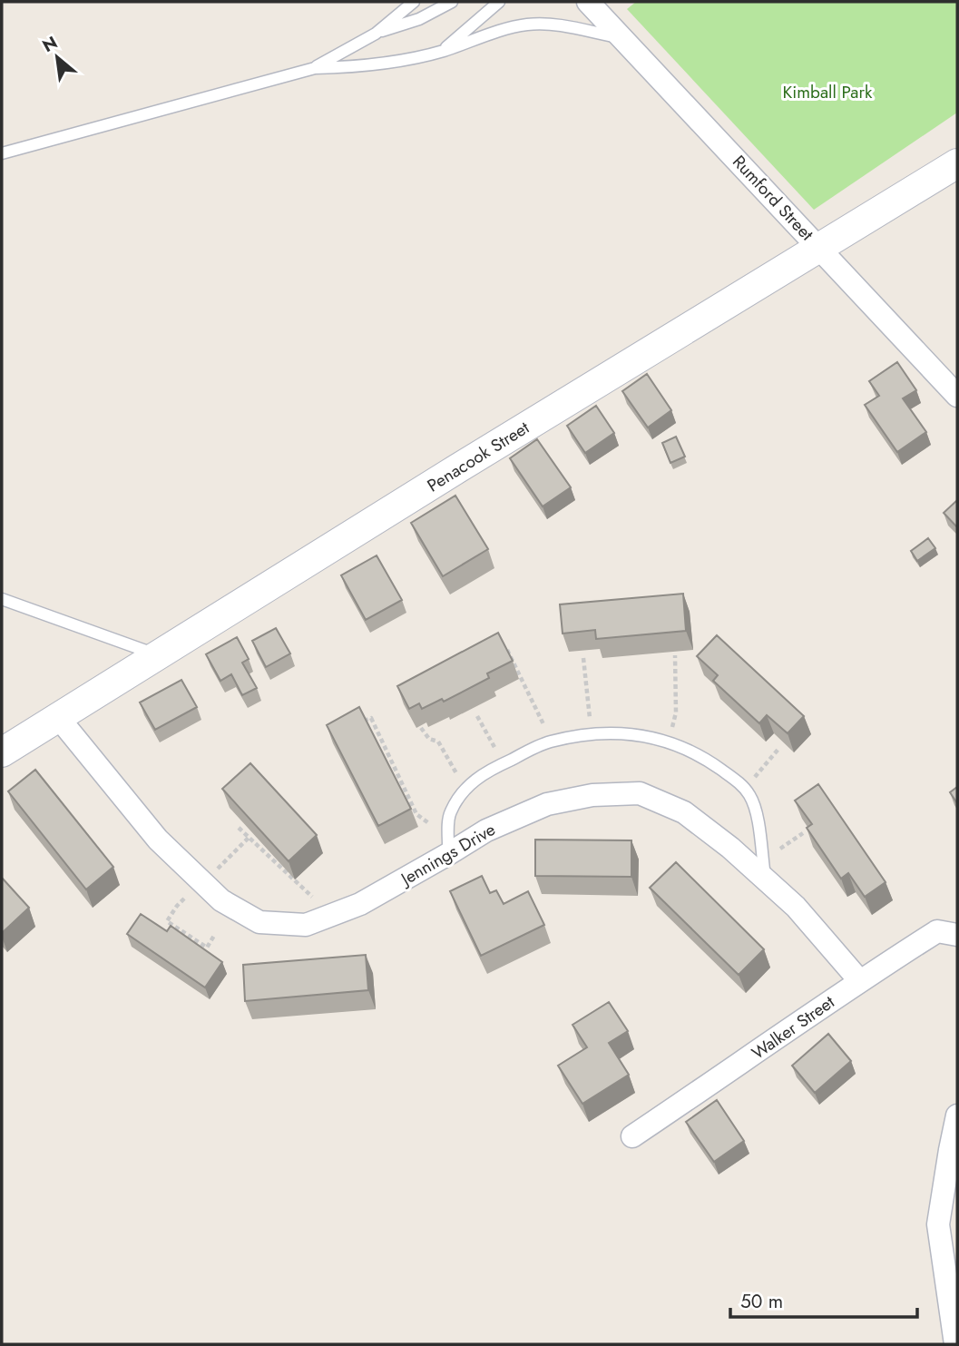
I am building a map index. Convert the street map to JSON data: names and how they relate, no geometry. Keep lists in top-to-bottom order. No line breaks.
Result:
{"streets":{"street":["Rumford Street","Penacook Street","Jennings Drive","Walker Street"]},"crossings":[["Rumford Street","Penacook Street"],["Penacook Street","Jennings Drive"],["Jennings Drive","Walker Street"]],"parks":["Kimball Park"],"scale_bar":"50 m","north":"top left"}
